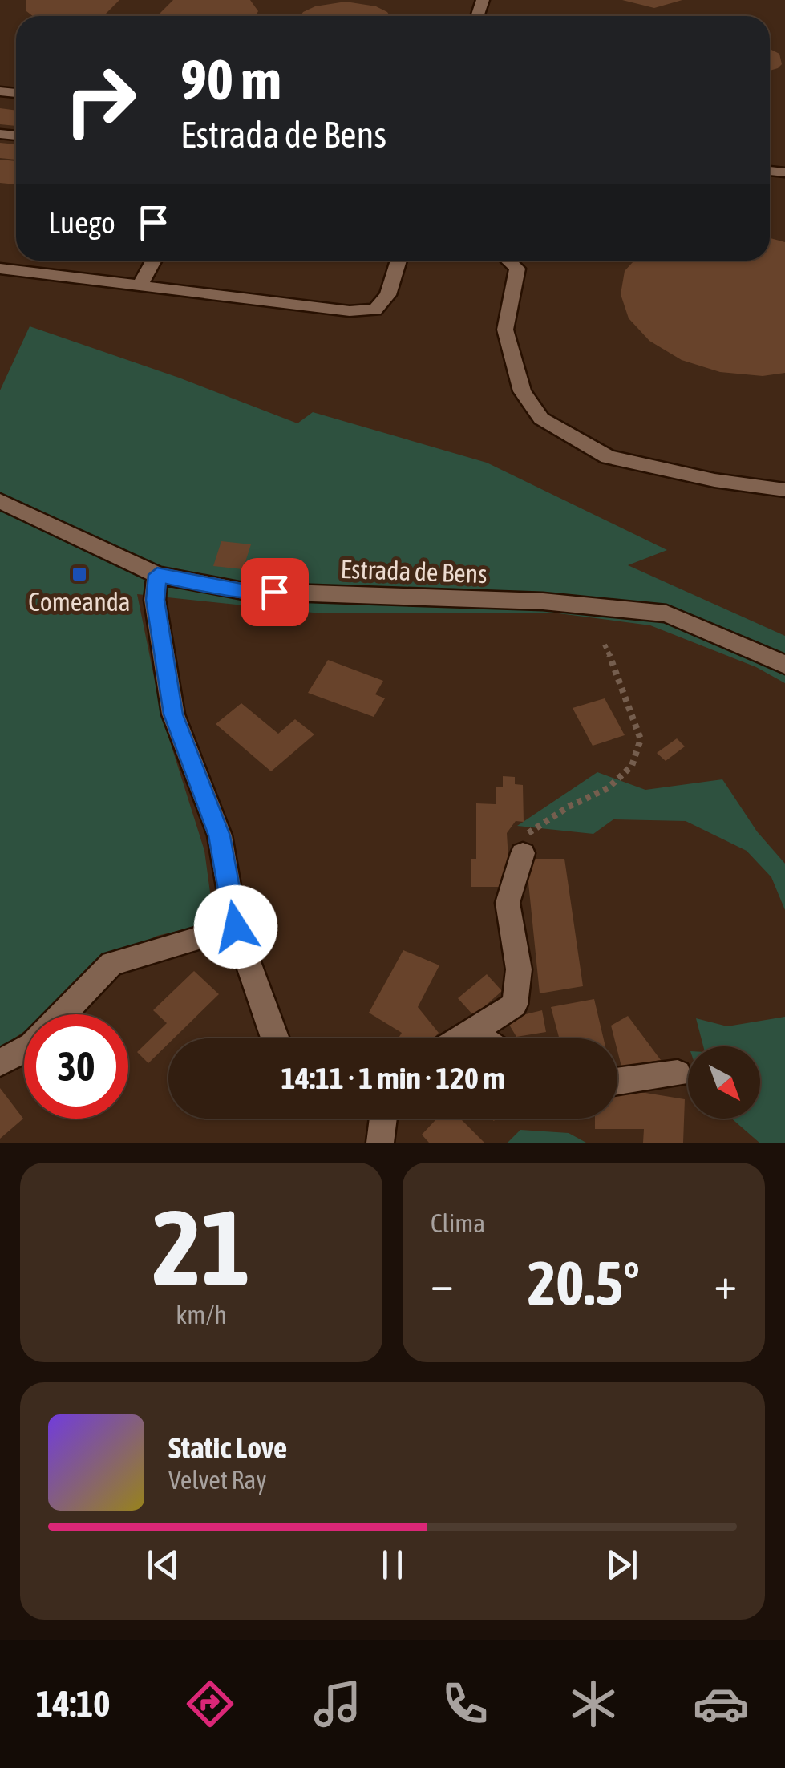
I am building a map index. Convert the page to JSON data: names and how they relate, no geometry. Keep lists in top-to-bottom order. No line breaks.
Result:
{"streets":{"street":["Estrada de Bens"]},"places":{"transit":["Comeanda"]},"north":"bottom right","page":{"turn":["90 m","Estrada de Bens"],"then":"Luego","limit":"30","trip":"14:11 · 1 min · 120 m","tile":[["21","km/h"],"Clima"],"heat":["−","20.5°","+"],"song":["Static Love","Velvet Ray"],"tabs":"14:10"}}
